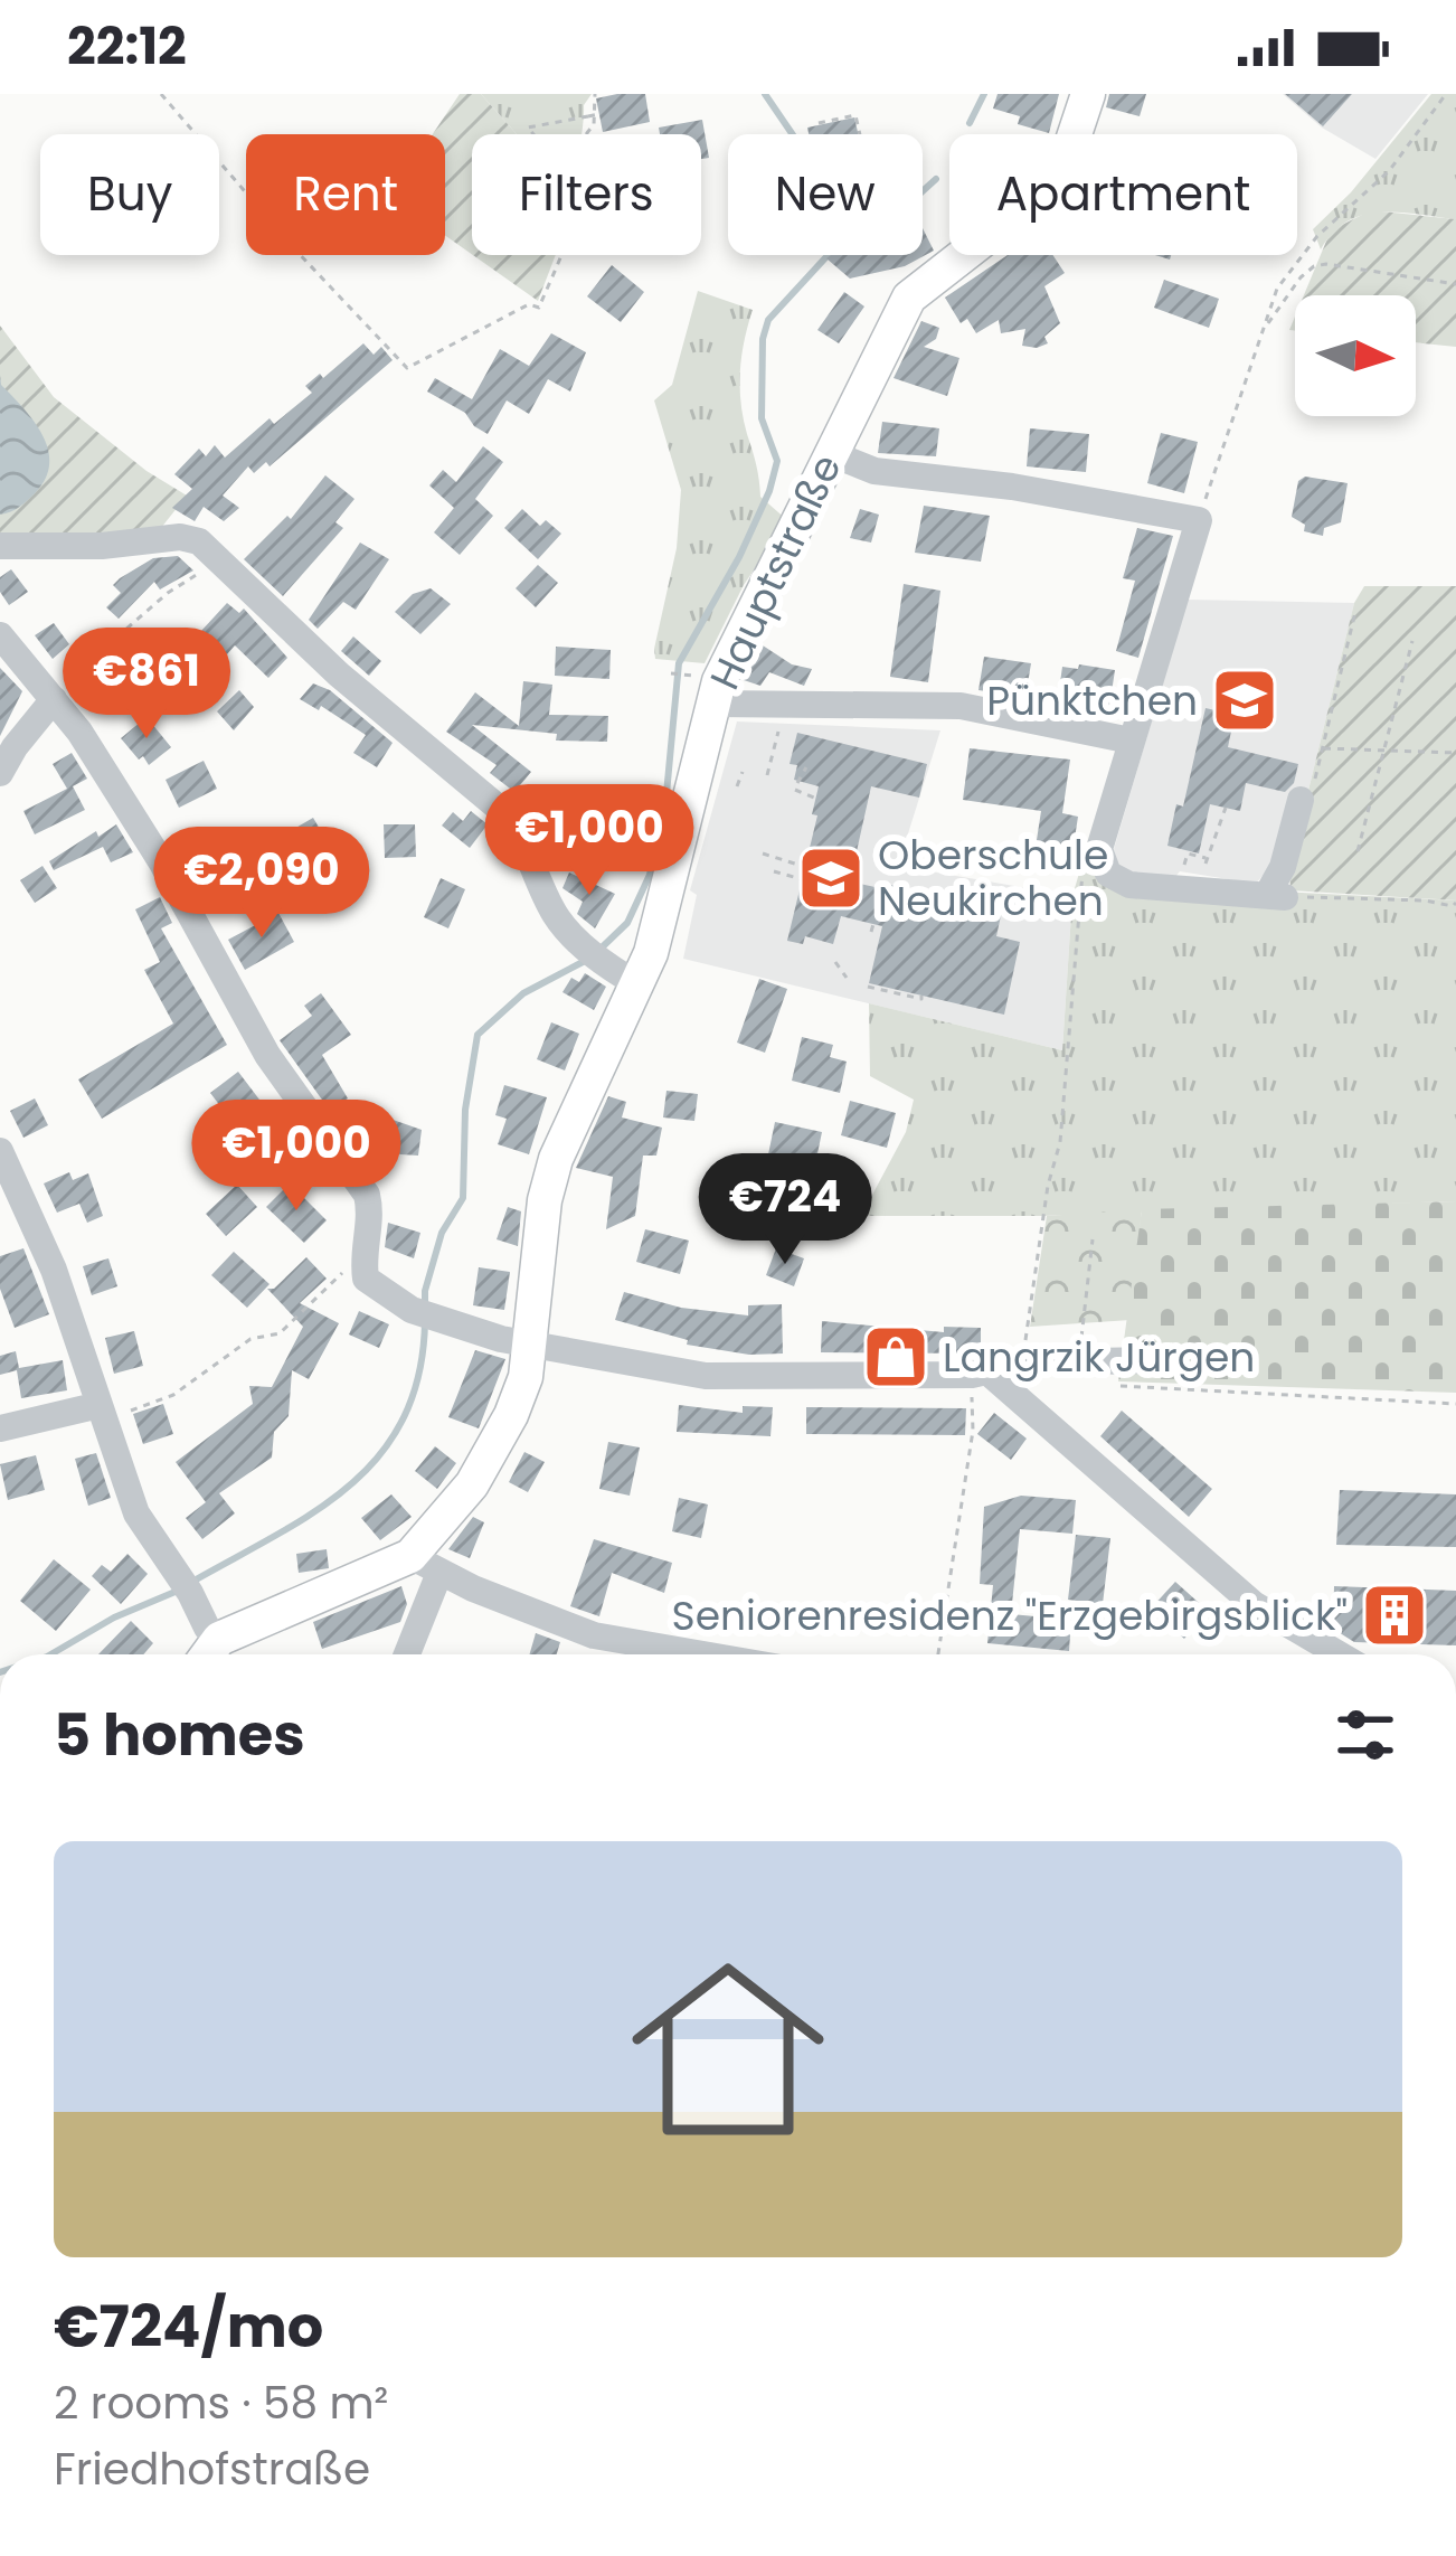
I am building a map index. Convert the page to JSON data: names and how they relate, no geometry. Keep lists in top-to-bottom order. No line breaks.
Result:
{"streets":{"main road":["Hauptstraße"]},"places":{"school or university":["Pünktchen","Oberschule Neukirchen"],"shop":["Langrzik Jürgen"],"building":["Seniorenresidenz \"Erzgebirgsblick\""]},"north":"right","page":{"status":"22:12","chip":["Buy","Rent","Filters","New","Apartment"],"price":["€861","€1,000","€2,090","€1,000","€724"],"heading":"5 homes","list":[{"name":"€724/mo","note":"2 rooms · 58 m² · Friedhofstraße"}]}}
